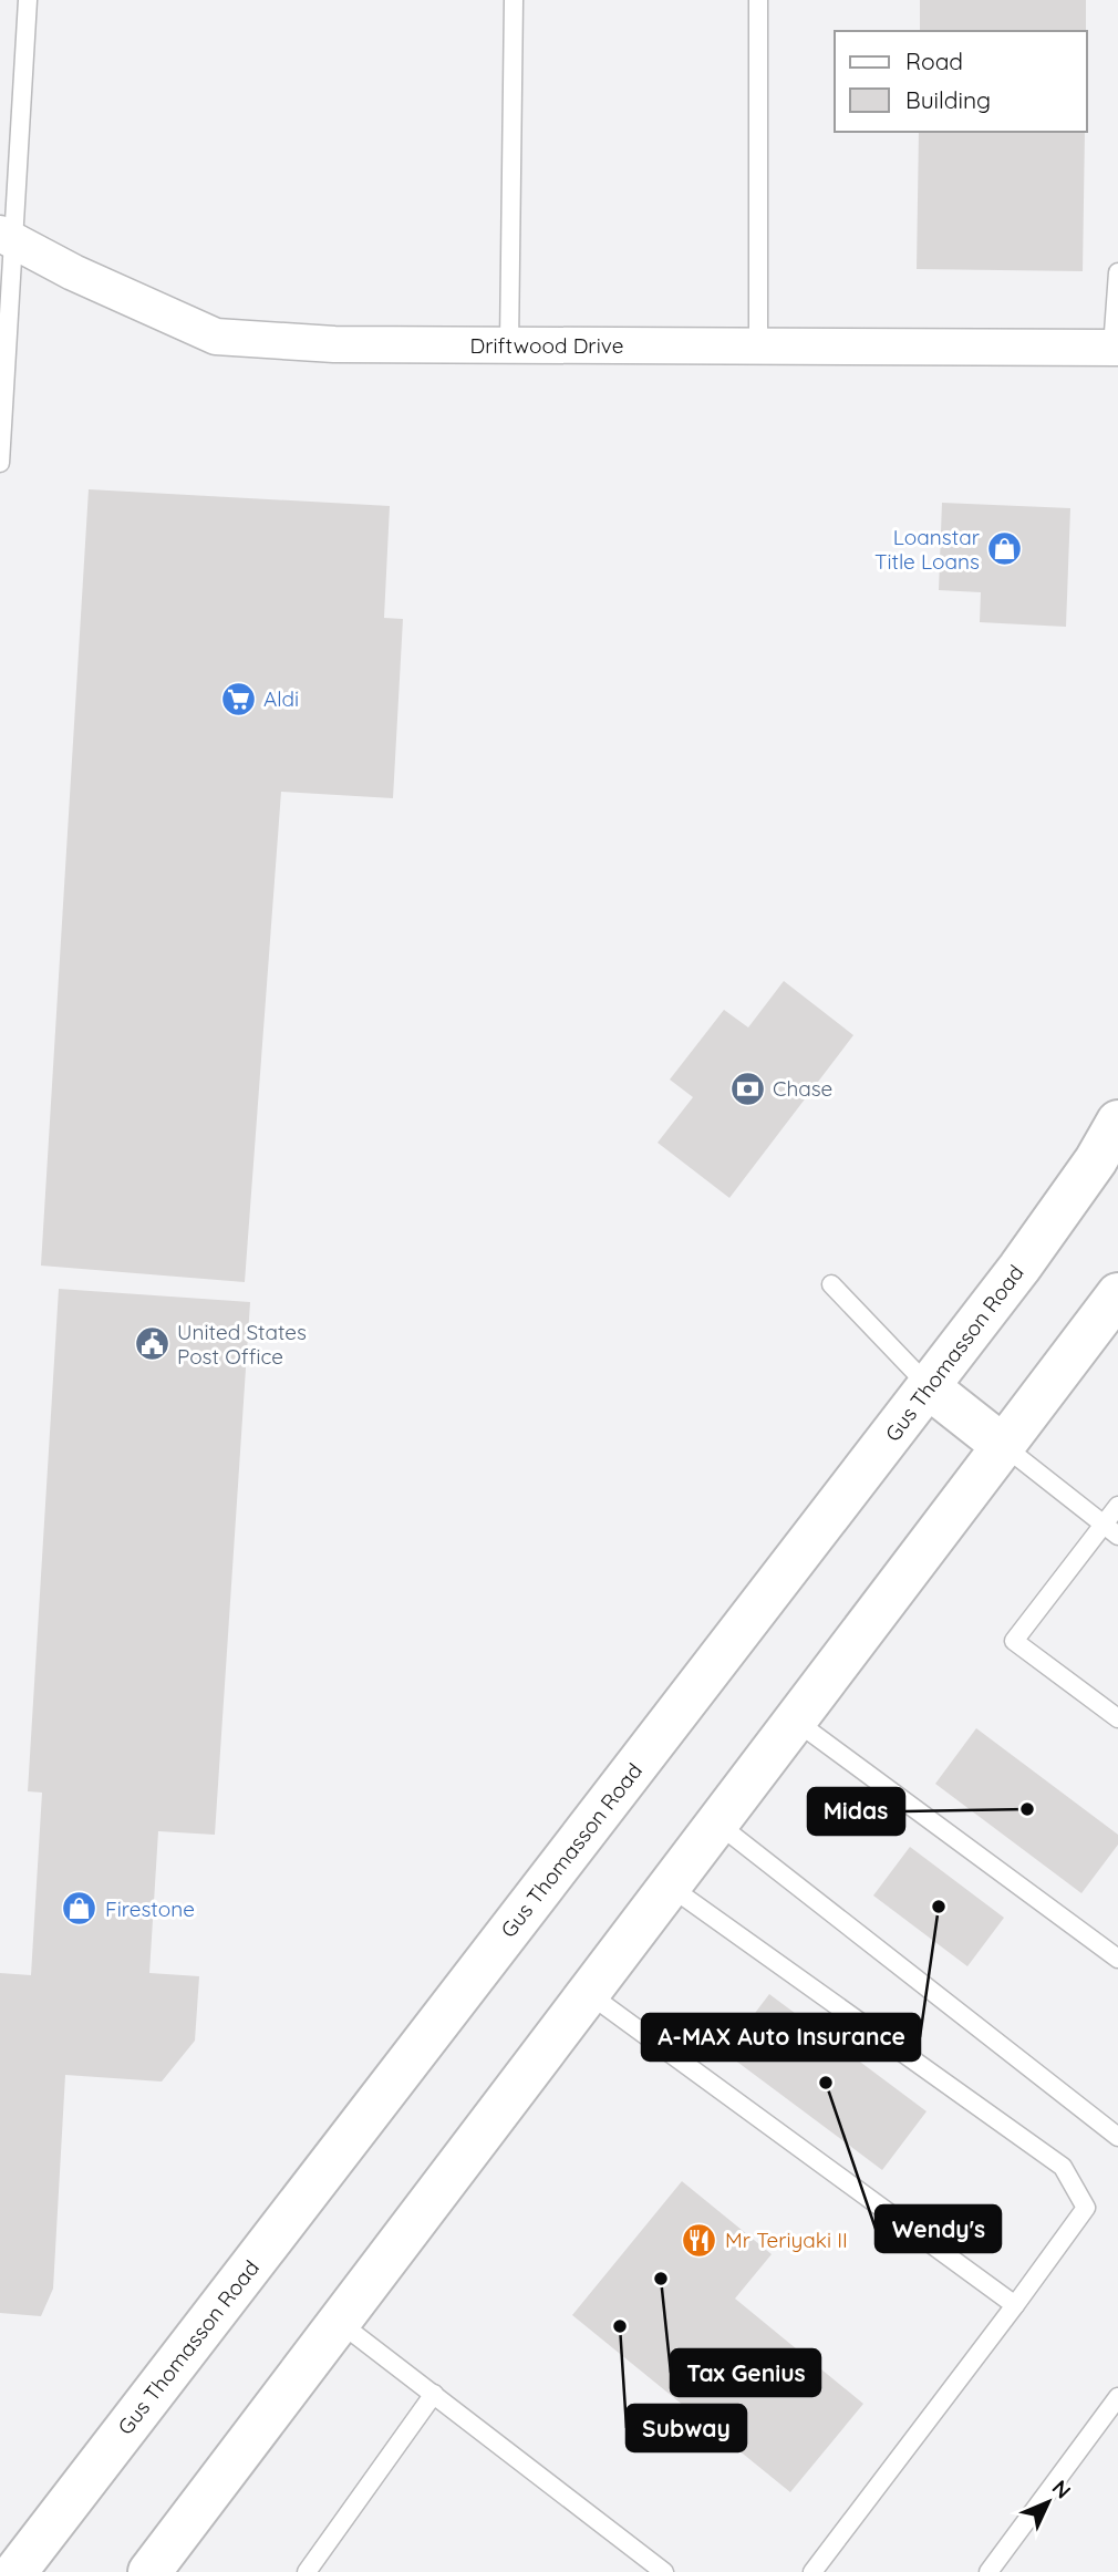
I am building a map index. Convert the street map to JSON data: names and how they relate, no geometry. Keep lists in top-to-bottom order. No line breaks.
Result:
{"streets":{"main road":["Gus Thomasson Road"],"street":["Driftwood Drive"]},"places":{"shop":["Loanstar Title Loans","Firestone"],"supermarket":["Aldi"],"bank":["Chase"],"public building":["United States Post Office"],"other":["Midas","A-MAX Auto Insurance","Wendy's","Tax Genius","Subway"],"restaurant":["Mr Teriyaki II"]},"legend":["Road","Building"],"north":"top right"}
